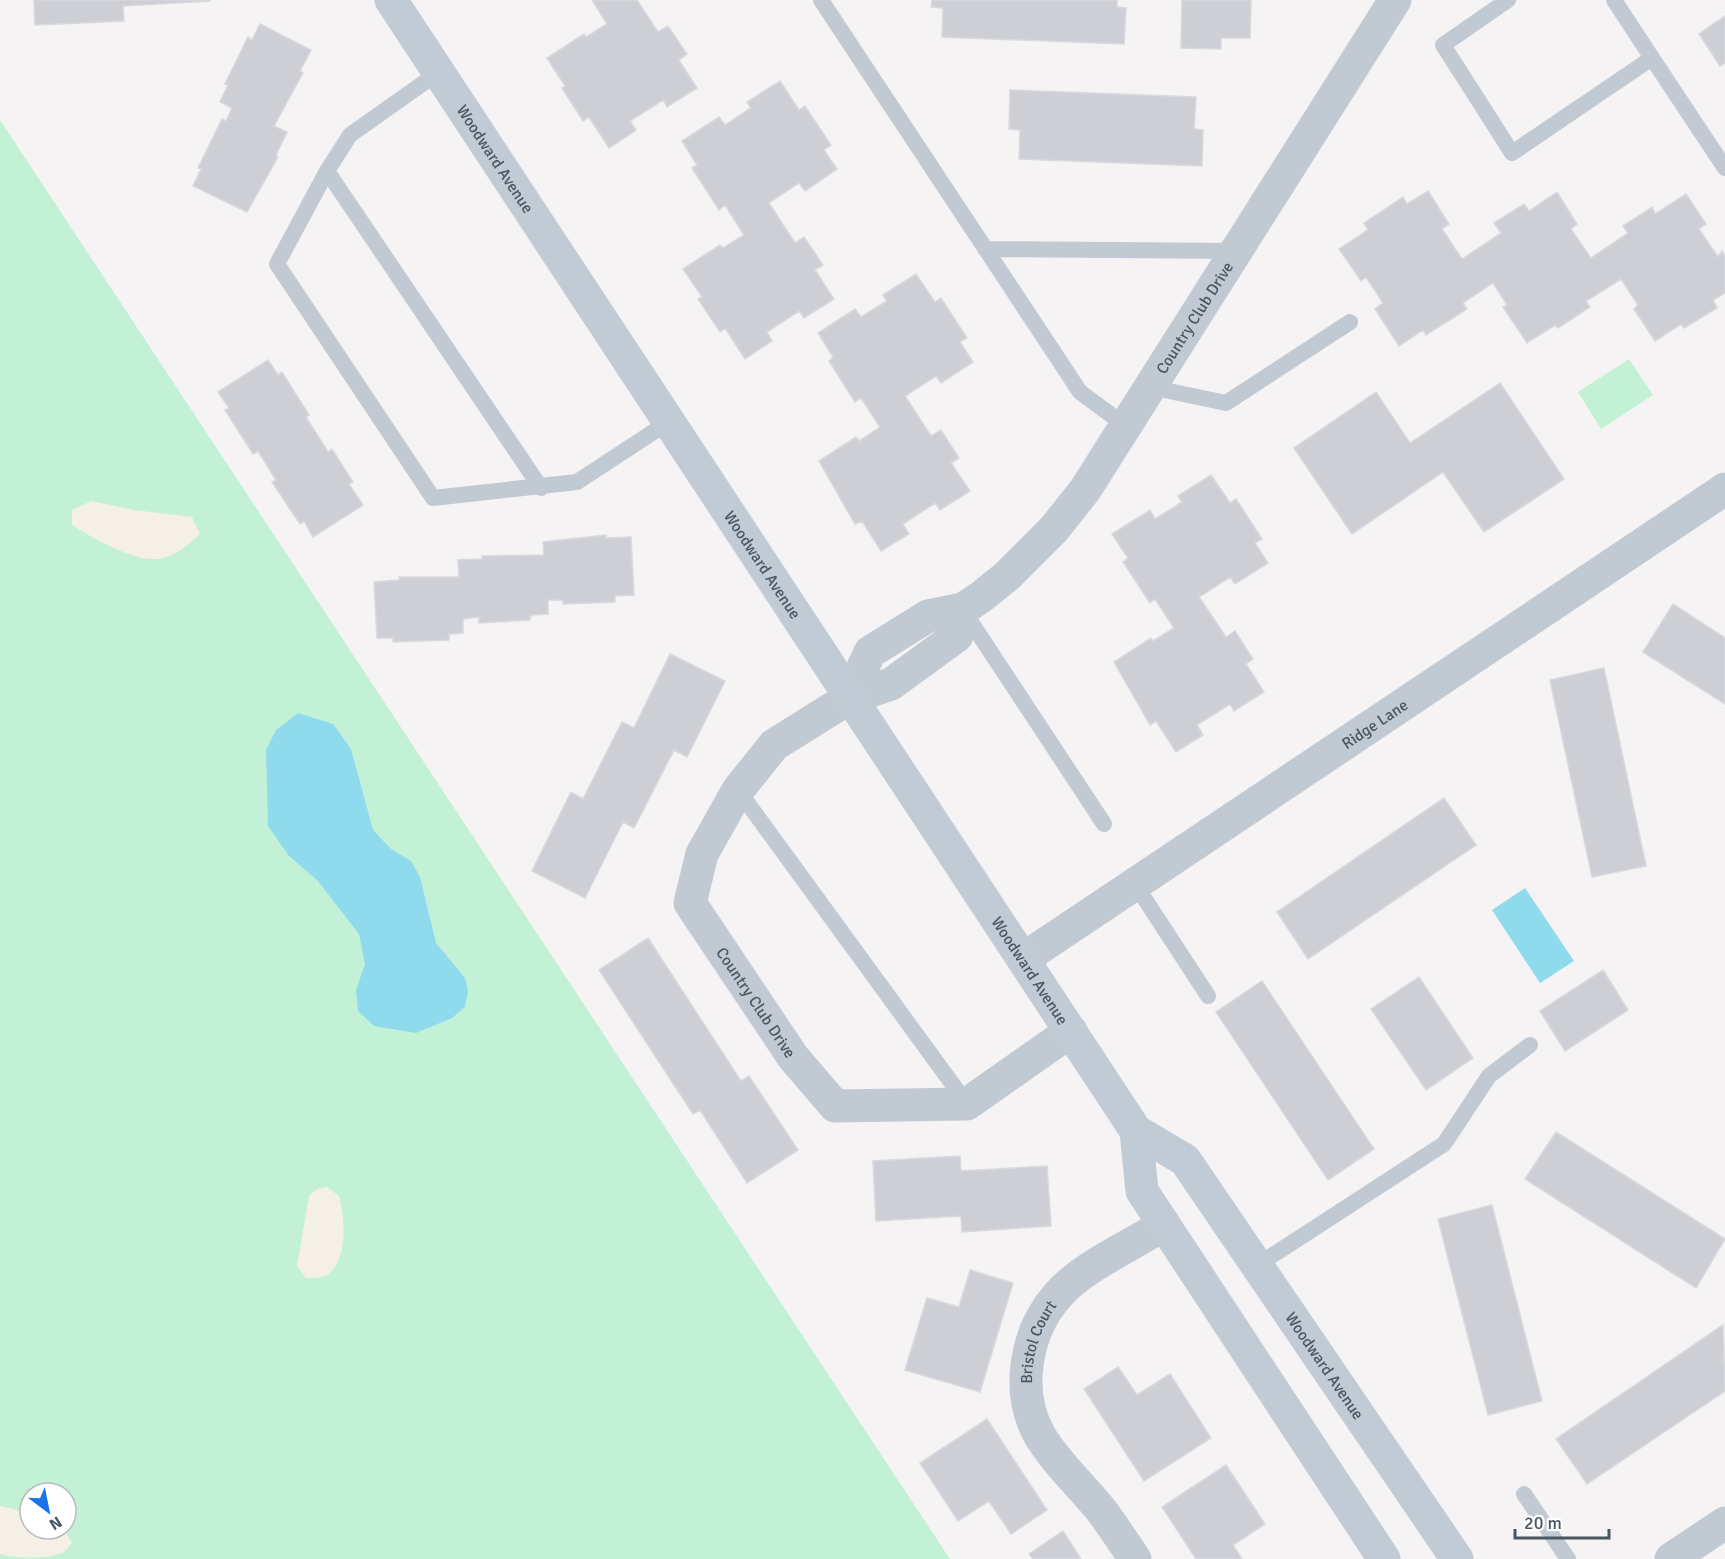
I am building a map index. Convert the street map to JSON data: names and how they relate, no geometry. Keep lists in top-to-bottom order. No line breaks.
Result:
{"streets":{"main road":["Woodward Avenue"],"street":["Country Club Drive","Ridge Lane","Bristol Court"]},"crossings":[["Woodward Avenue","Country Club Drive"],["Woodward Avenue","Ridge Lane"],["Woodward Avenue","Bristol Court"]],"scale_bar":"20 m","north":"bottom right"}
